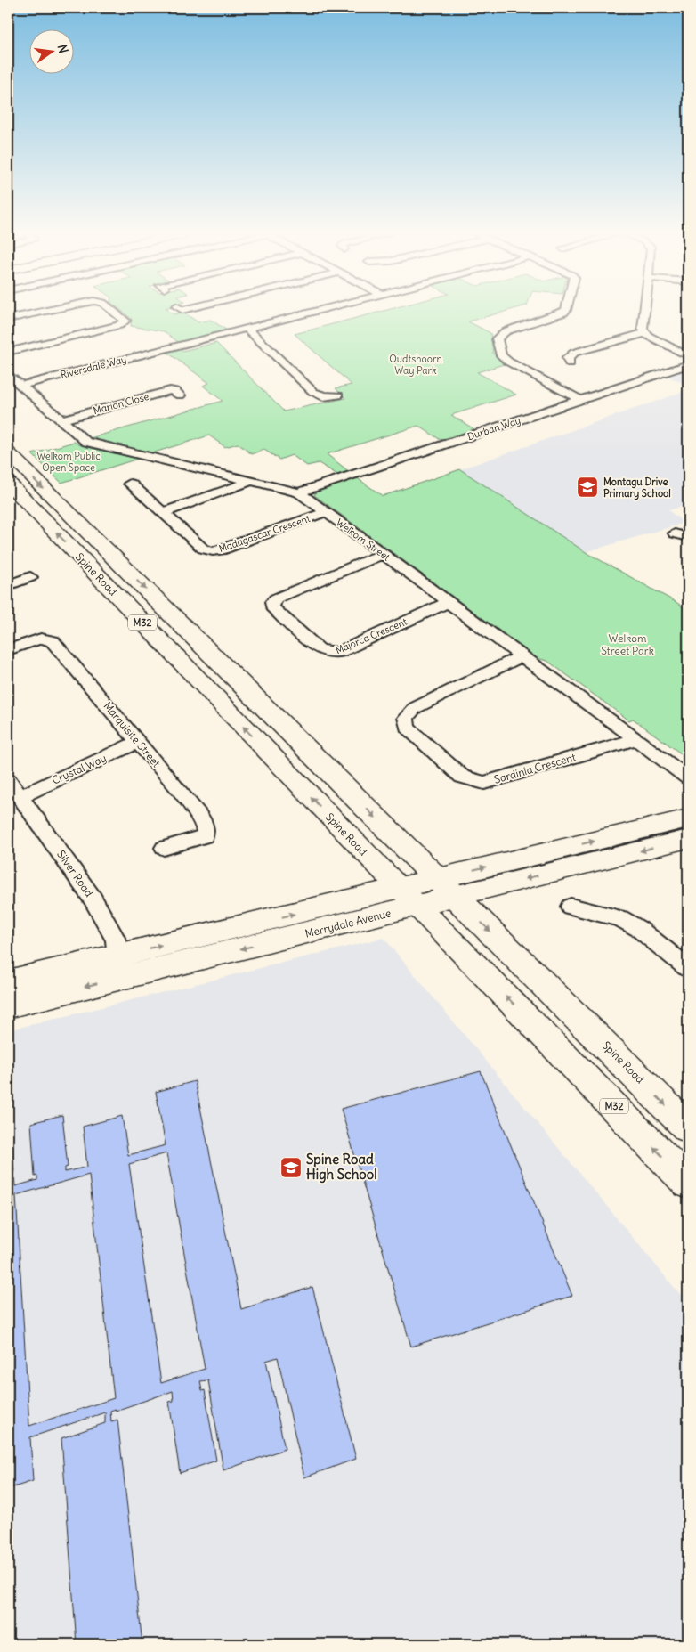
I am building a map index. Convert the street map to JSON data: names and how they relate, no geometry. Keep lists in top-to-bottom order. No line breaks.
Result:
{"streets":{"main road":["Spine Road","M32","Merrydale Avenue"],"street":["Riversdale Way","Marion Close","Durban Way","Madagascar Crescent","Welkom Street","Majorca Crescent","Marquisite Street","Sardinia Crescent","Crystal Way","Silver Road"]},"crossings":[["Riversdale Way","Welkom Street"],["Marion Close","Welkom Street"],["Durban Way","Welkom Street"],["Madagascar Crescent","Welkom Street"],["Welkom Street","Majorca Crescent"],["Welkom Street","Sardinia Crescent"],["Spine Road","Merrydale Avenue"],["Marquisite Street","Crystal Way"],["Crystal Way","Silver Road"],["Silver Road","Merrydale Avenue"]],"parks":["Oudtshoorn Way Park","Welkom Public Open Space","Welkom Street Park"],"places":{"school or university":["Montagu Drive Primary School","Spine Road High School"]},"north":"right"}
